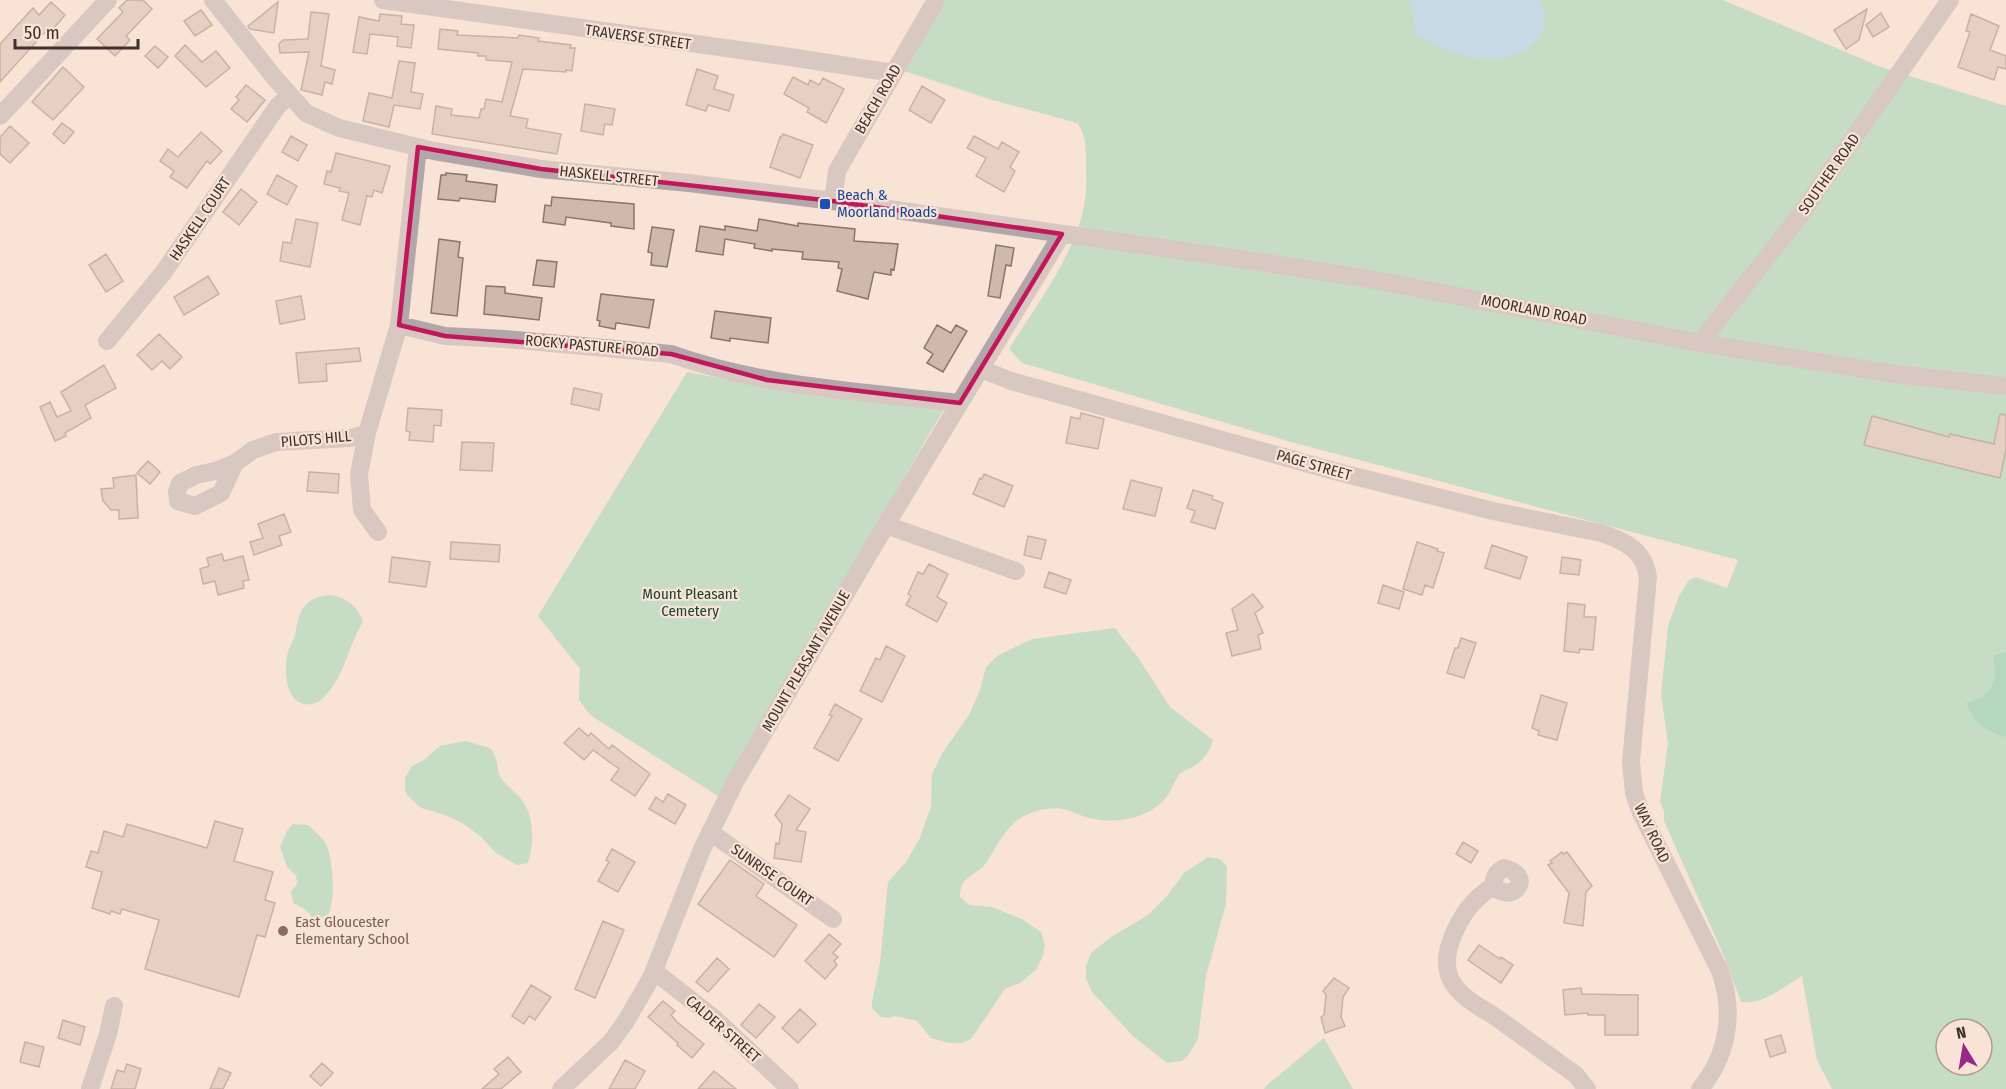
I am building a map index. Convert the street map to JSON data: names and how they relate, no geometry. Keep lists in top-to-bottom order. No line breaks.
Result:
{"streets":{"street":["TRAVERSE STREET","BEACH ROAD","SOUTHER ROAD","HASKELL STREET","HASKELL COURT","MOORLAND ROAD","ROCKY PASTURE ROAD","PILOTS HILL","PAGE STREET","MOUNT PLEASANT AVENUE","WAY ROAD","SUNRISE COURT","CALDER STREET"]},"crossings":[["TRAVERSE STREET","BEACH ROAD"],["BEACH ROAD","HASKELL STREET"],["SOUTHER ROAD","MOORLAND ROAD"],["HASKELL STREET","HASKELL COURT"],["HASKELL STREET","MOORLAND ROAD"],["HASKELL STREET","MOUNT PLEASANT AVENUE"],["MOORLAND ROAD","MOUNT PLEASANT AVENUE"],["ROCKY PASTURE ROAD","PILOTS HILL"],["ROCKY PASTURE ROAD","MOUNT PLEASANT AVENUE"],["PAGE STREET","MOUNT PLEASANT AVENUE"],["PAGE STREET","WAY ROAD"],["MOUNT PLEASANT AVENUE","SUNRISE COURT"],["MOUNT PLEASANT AVENUE","CALDER STREET"]],"parks":["Mount Pleasant Cemetery"],"places":{"transit":["Beach & Moorland Roads"],"other":["East Gloucester Elementary School"]},"scale_bar":"50 m","north":"top"}
